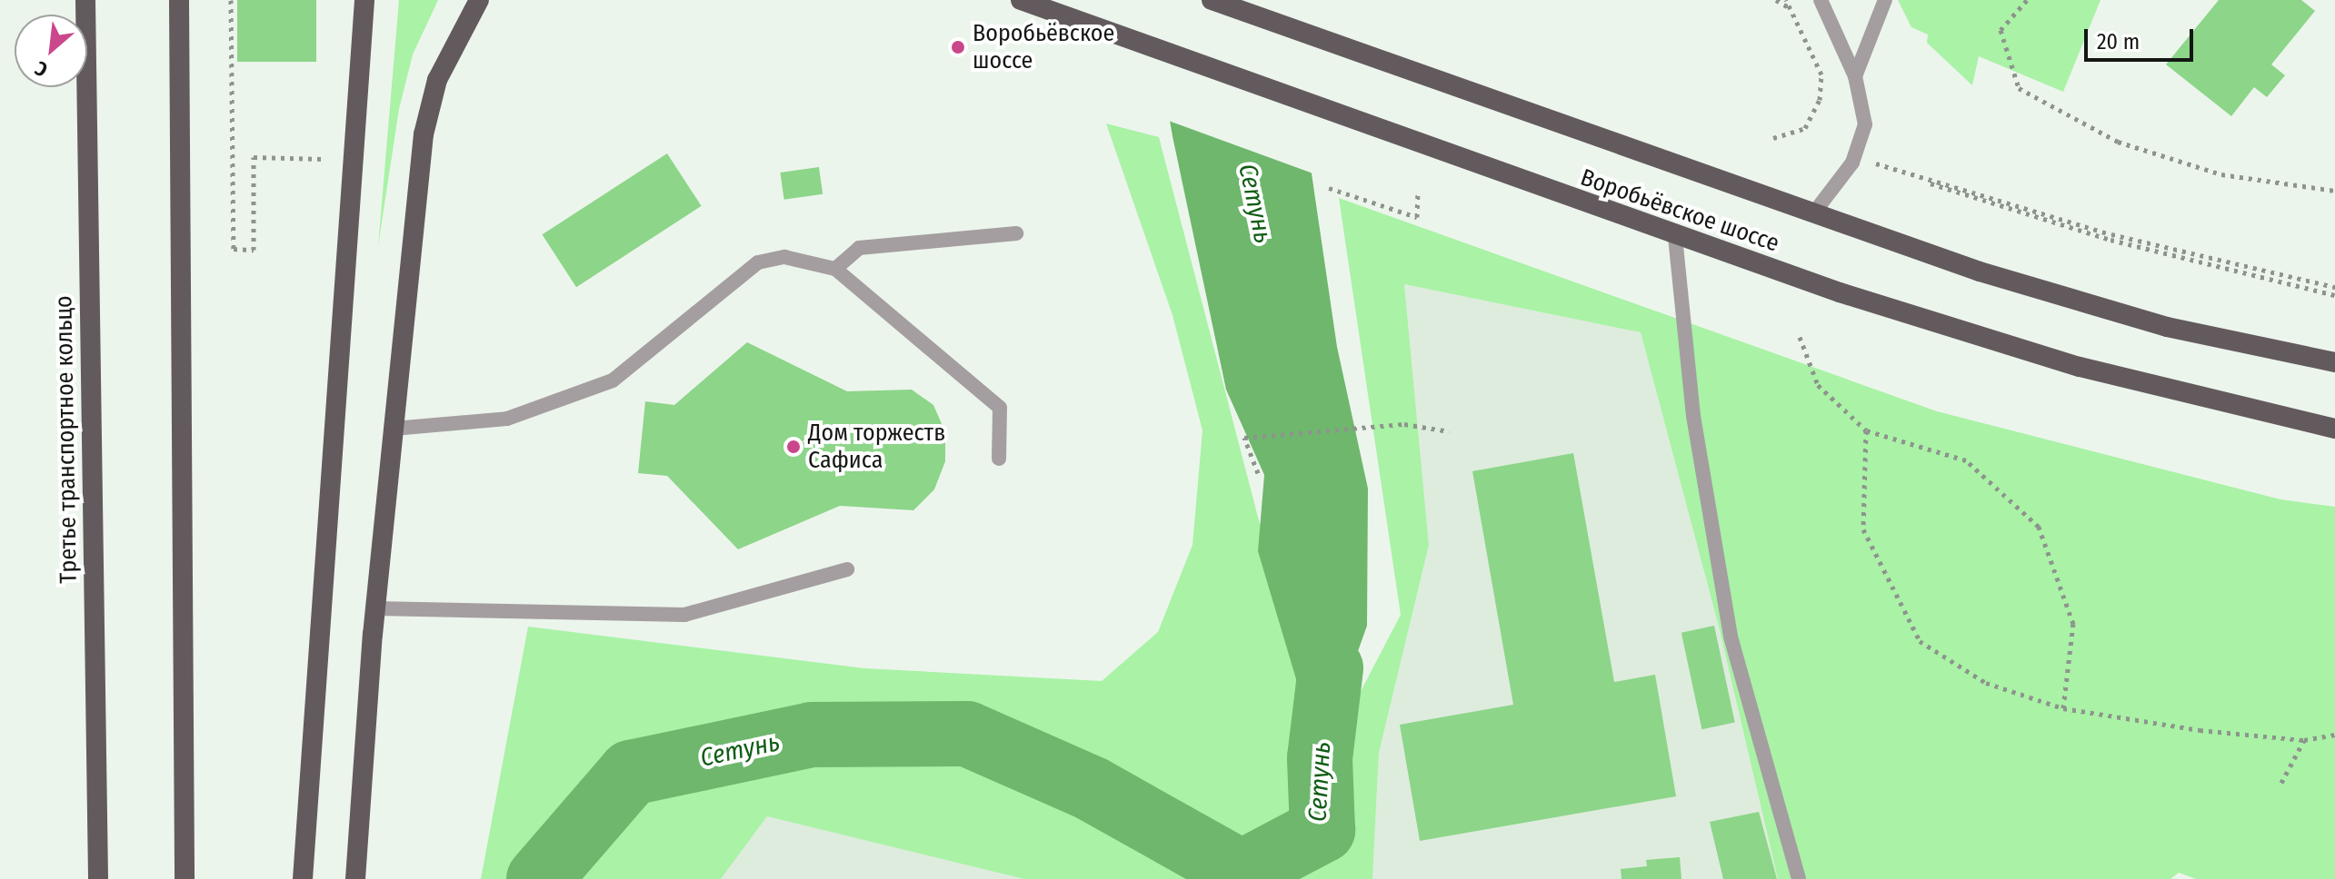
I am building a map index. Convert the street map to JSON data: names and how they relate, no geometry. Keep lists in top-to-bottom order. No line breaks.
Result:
{"streets":{"main road":["Воробьёвское шоссе","Третье транспортное кольцо"]},"water":["Сетунь"],"places":["Воробьёвское шоссе","Дом торжеств Сафиса"],"scale_bar":"20 m","north":"bottom left"}
